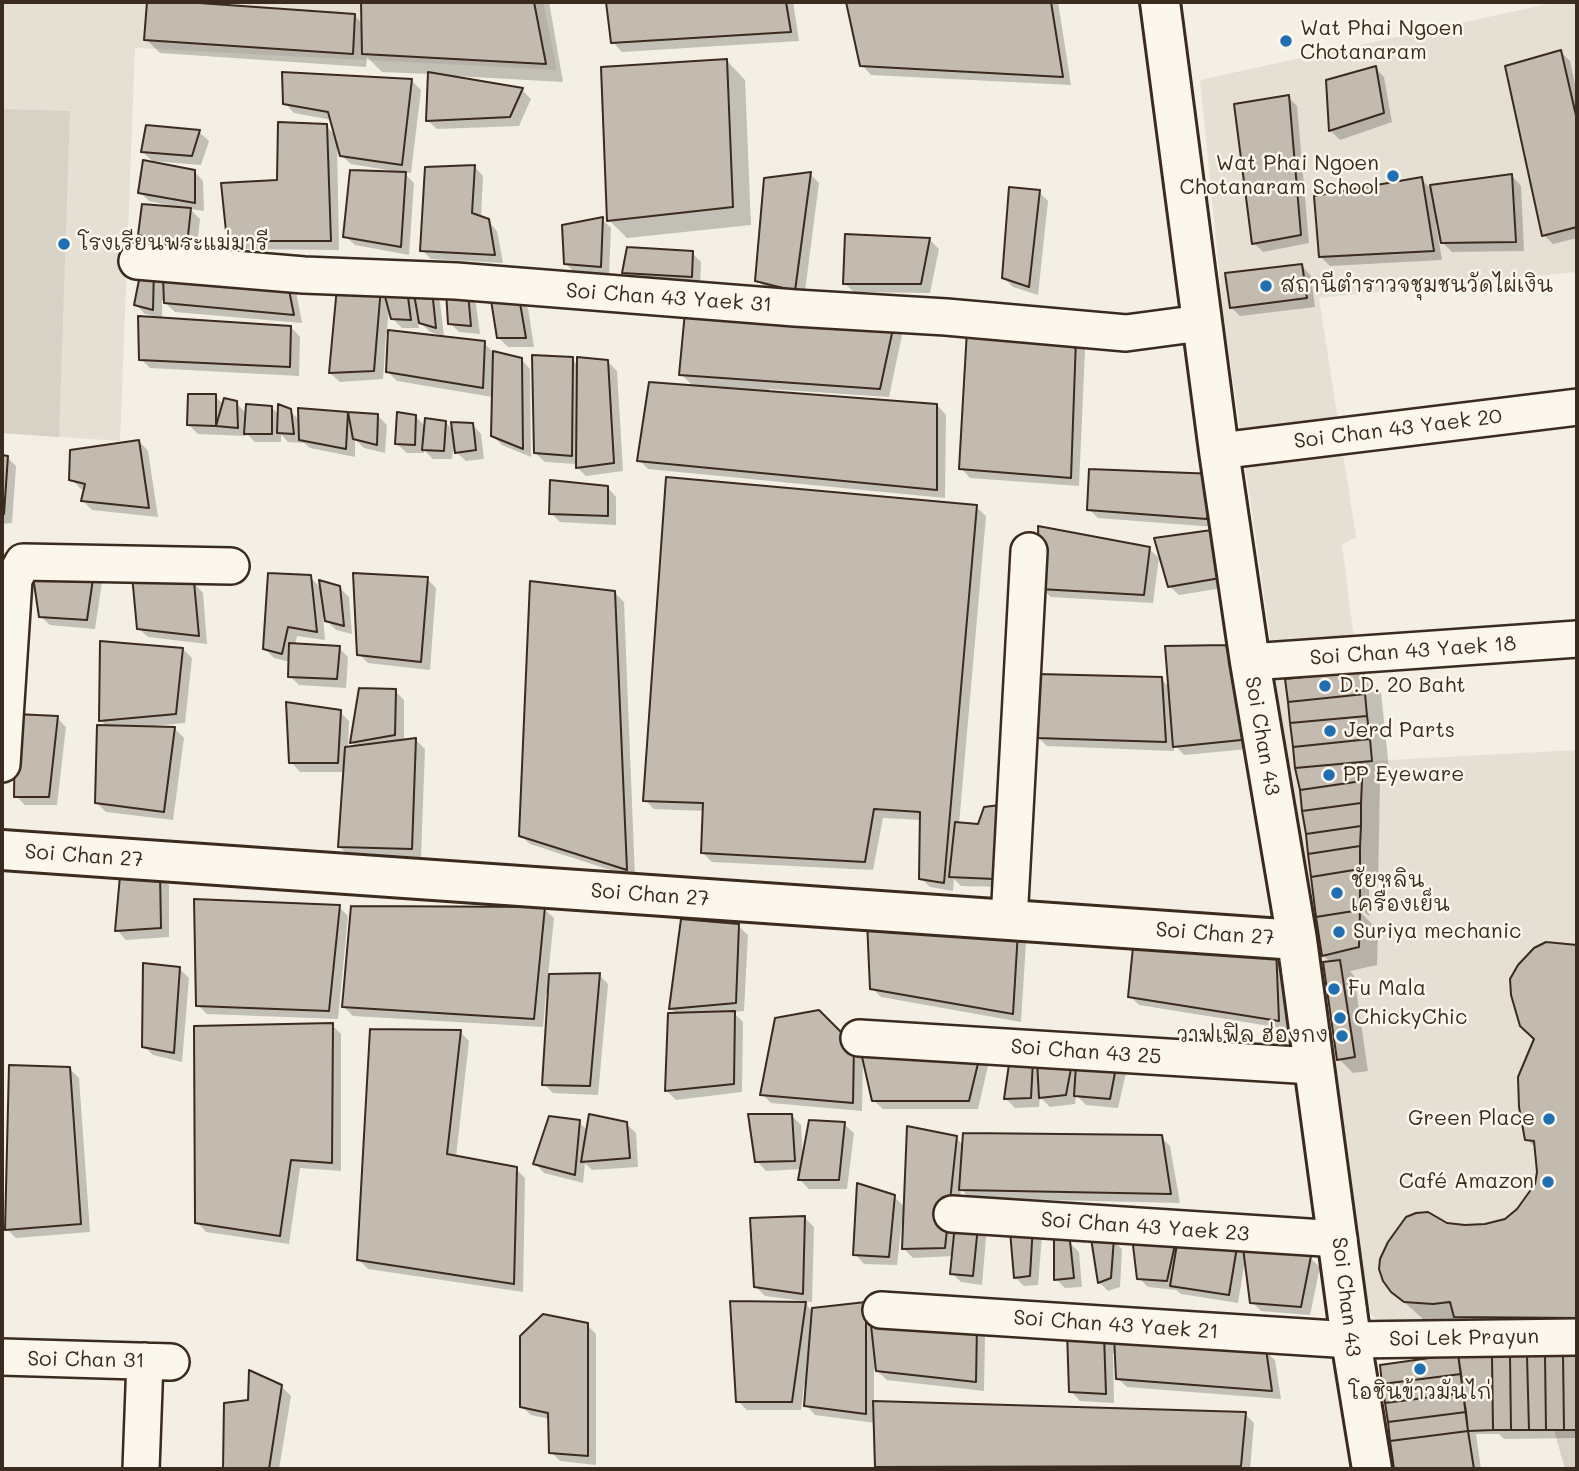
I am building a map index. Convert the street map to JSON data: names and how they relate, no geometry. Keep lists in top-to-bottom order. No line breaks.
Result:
{"streets":{"street":["Soi Chan 43 Yaek 31","Soi Chan 43 Yaek 20","Soi Chan 43 Yaek 18","Soi Chan 43","Soi Chan 27","Soi Chan 43 25","Soi Chan 43 Yaek 23","Soi Chan 43 Yaek 21","Soi Lek Prayun","Soi Chan 31"]},"crossings":[["Soi Chan 43 Yaek 31","Soi Chan 43"],["Soi Chan 43 Yaek 20","Soi Chan 43"],["Soi Chan 43 Yaek 18","Soi Chan 43"],["Soi Chan 43","Soi Chan 27"],["Soi Chan 43","Soi Chan 43 25"],["Soi Chan 43","Soi Chan 43 Yaek 23"],["Soi Chan 43","Soi Chan 43 Yaek 21"],["Soi Chan 43","Soi Lek Prayun"],["Soi Chan 43 Yaek 21","Soi Lek Prayun"]],"places":["Wat Phai Ngoen Chotanaram","Wat Phai Ngoen Chotanaram School","โรงเรียนพระแม่มารี","สถานีตำราวจชุมชนวัดไผ่เงิน","D.D. 20 Baht","Jerd Parts","PP Eyeware","ชัยหลิน เครื่องเย็น","Suriya mechanic","Fu Mala","ChickyChic","วาฟเฟิล ฮ่องกง","Green Place","Café Amazon","โอชินข้าวมันไก่"]}
